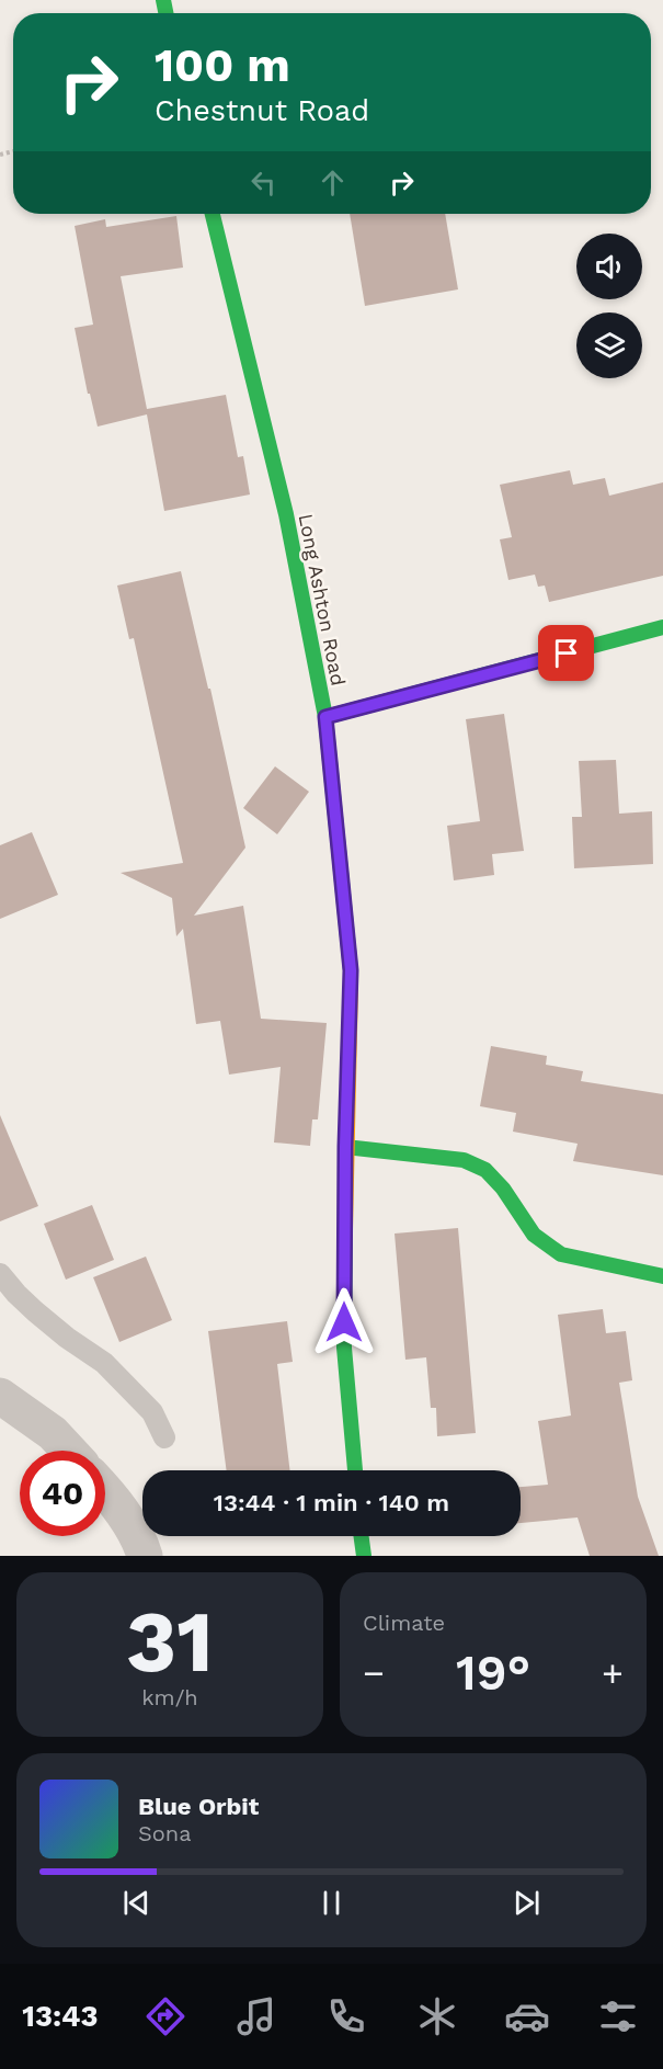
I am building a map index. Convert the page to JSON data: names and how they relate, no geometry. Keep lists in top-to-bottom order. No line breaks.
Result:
{"streets":{"street":["Long Ashton Road"]},"page":{"turn":["100 m","Chestnut Road"],"limit":"40","trip":"13:44 · 1 min · 140 m","tile":[["31","km/h"],"Climate"],"heat":["−","19°","+"],"song":["Blue Orbit","Sona"],"tabs":"13:43"}}
